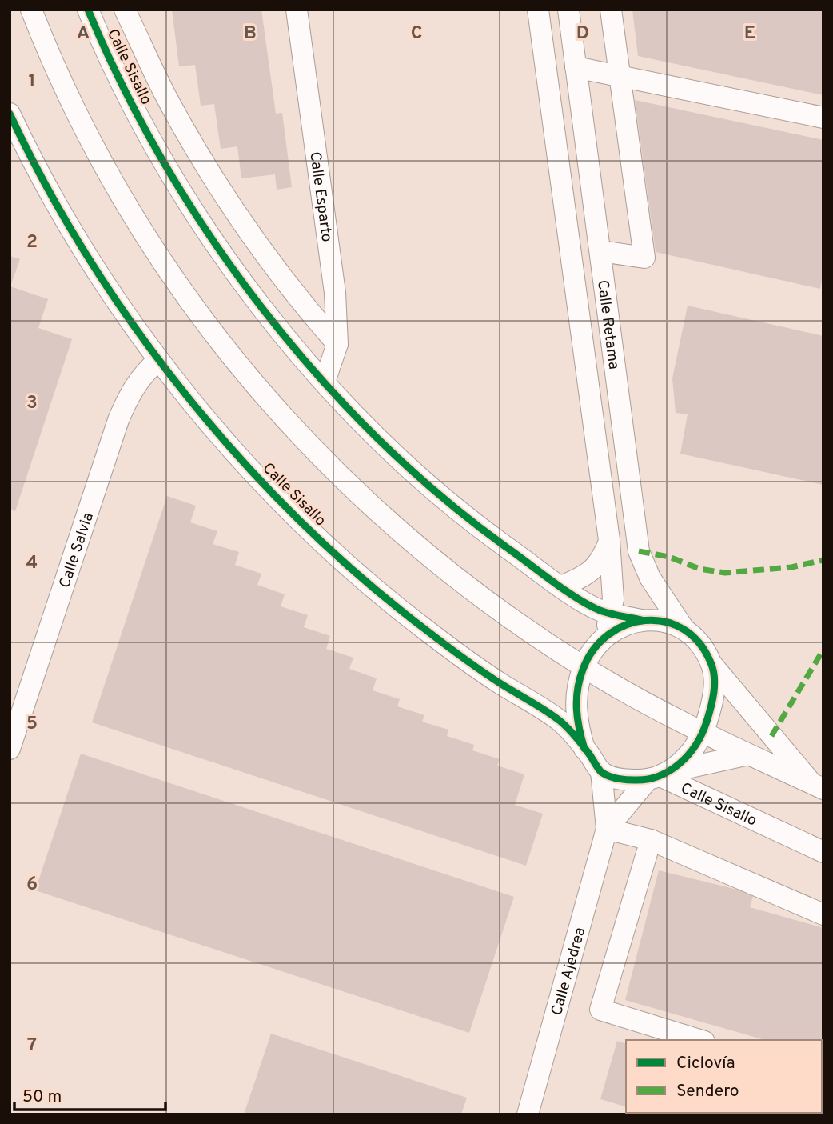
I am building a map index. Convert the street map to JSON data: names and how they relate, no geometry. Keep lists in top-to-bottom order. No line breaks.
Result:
{"streets":{"street":["Calle Sisallo","Calle Esparto","Calle Retama","Calle Salvia","Calle Ajedrea"]},"crossings":[["Calle Sisallo","Calle Esparto"],["Calle Sisallo","Calle Retama"],["Calle Sisallo","Calle Salvia"],["Calle Sisallo","Calle Ajedrea"]],"legend":["Ciclovía","Sendero"],"scale_bar":"50 m","grid":{"columns":["A","B","C","D","E"],"rows":["1","2","3","4","5","6","7"]}}
